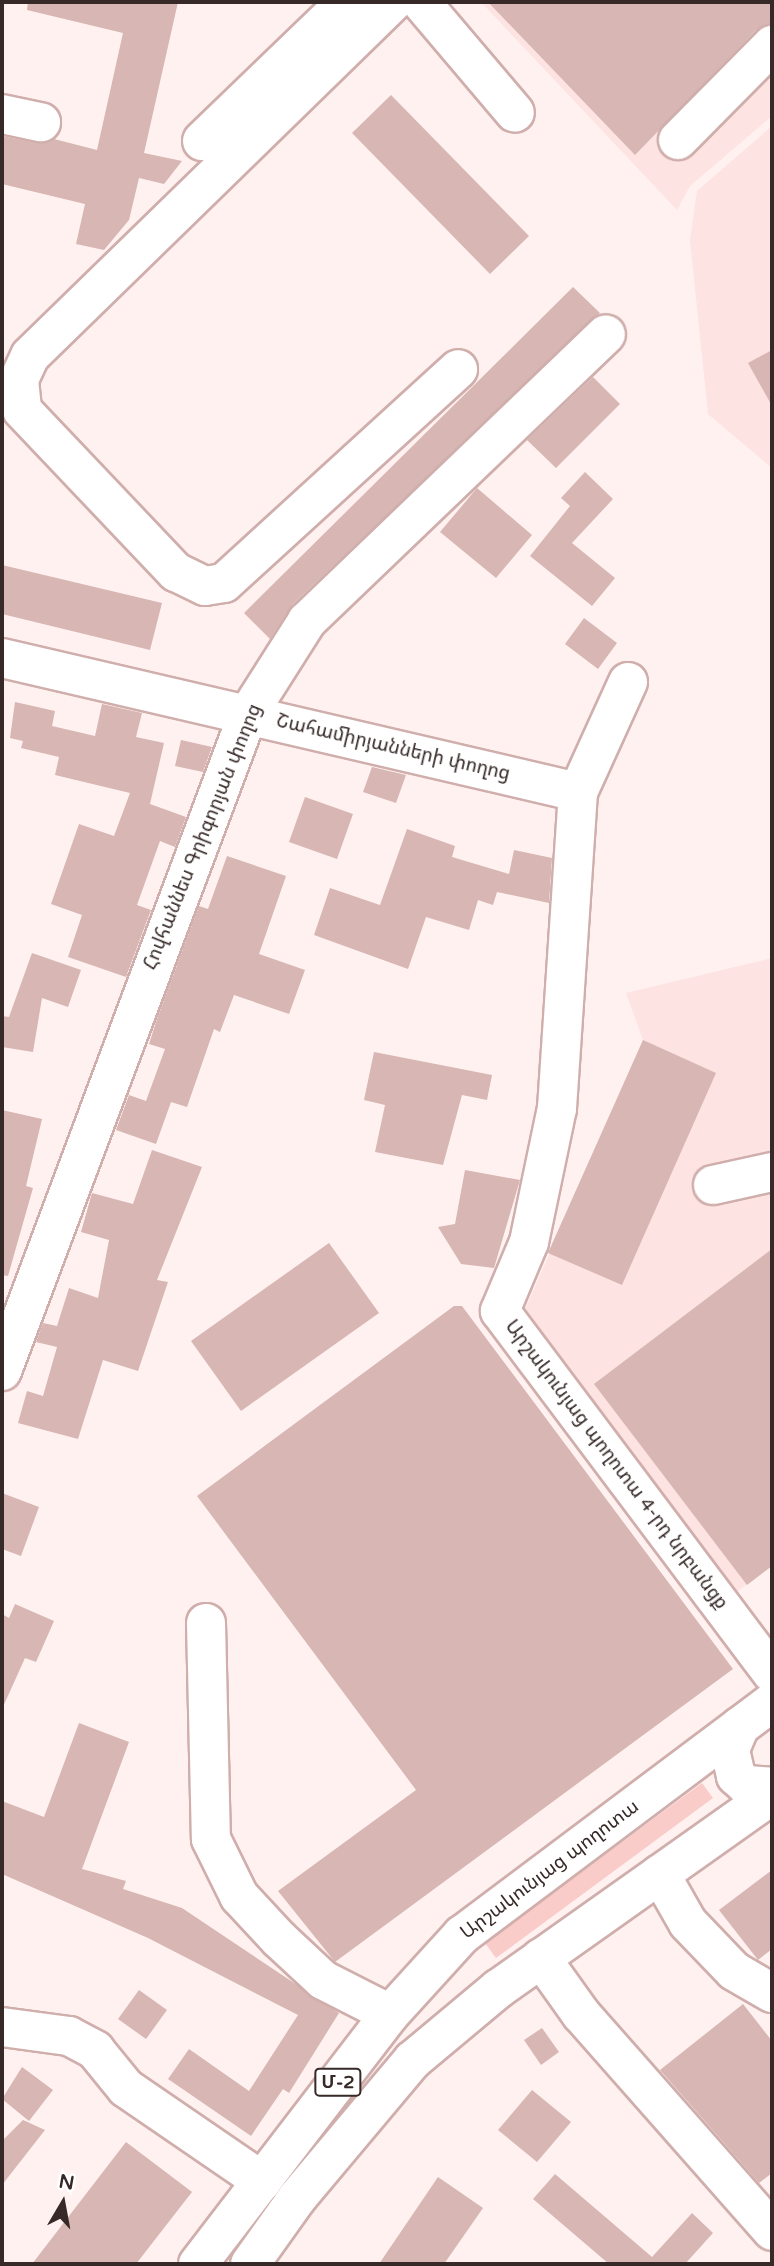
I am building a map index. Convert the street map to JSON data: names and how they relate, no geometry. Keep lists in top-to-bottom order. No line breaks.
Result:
{"streets":{"street":["Շահամիրյանների փողոց","Հովհաննես Գրիգորյան փողոց","Արշակունյաց պողոտա 4-րդ նրբանցք","Արշակունյաց պողոտա","Մ-2"]},"crossings":[["Շահամիրյանների փողոց","Հովհաննես Գրիգորյան փողոց"],["Շահամիրյանների փողոց","Արշակունյաց պողոտա 4-րդ նրբանցք"]],"north":"top"}
